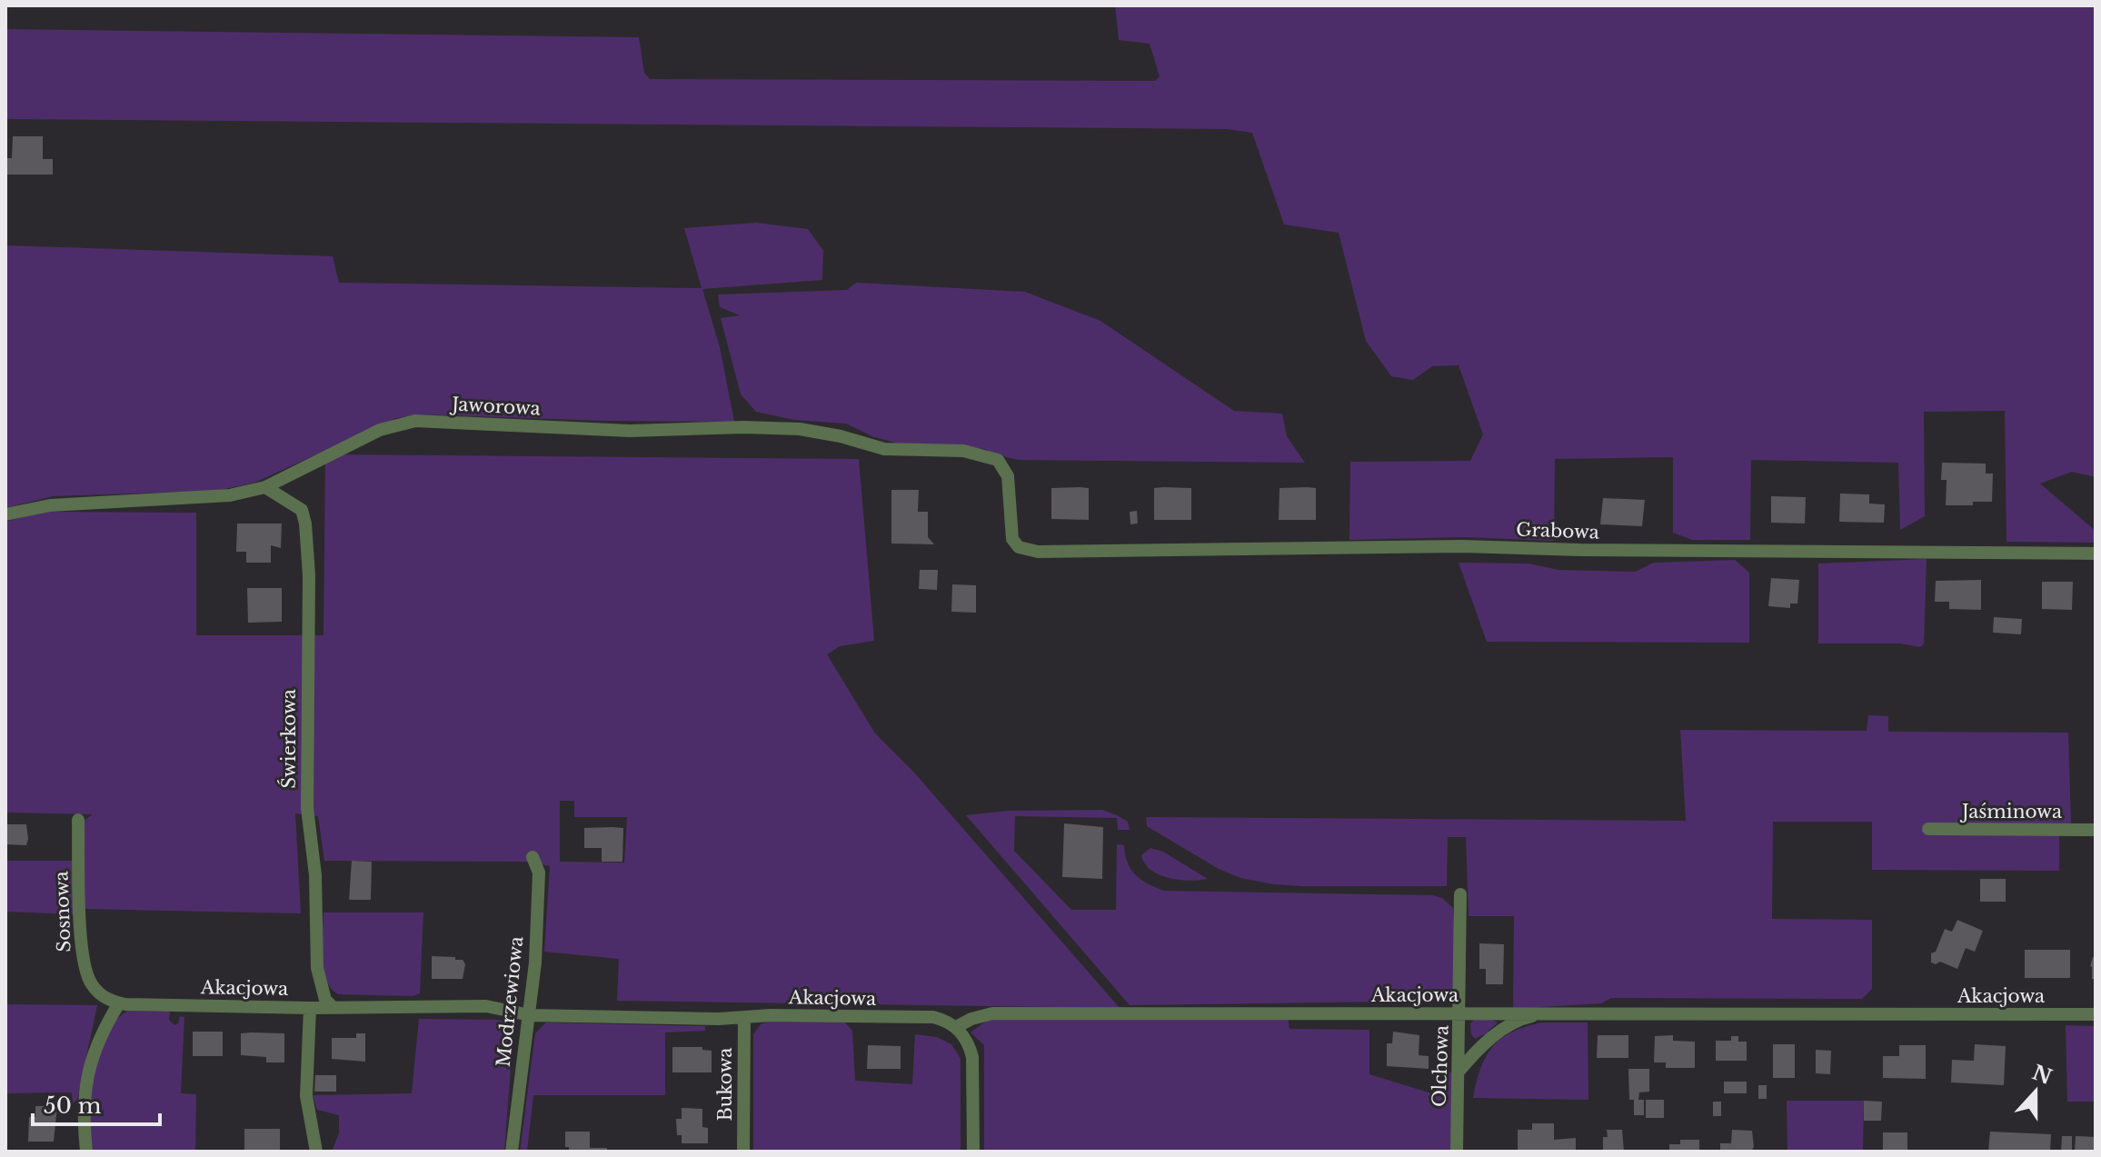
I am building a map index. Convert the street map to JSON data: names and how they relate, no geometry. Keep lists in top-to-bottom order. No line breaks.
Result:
{"streets":{"street":["Jaworowa","Grabowa","Świerkowa","Jaśminowa","Sosnowa","Akacjowa","Modrzewiowa","Olchowa","Bukowa"]},"crossings":[["Jaworowa","Grabowa"],["Jaworowa","Świerkowa"],["Świerkowa","Akacjowa"],["Sosnowa","Akacjowa"],["Akacjowa","Modrzewiowa"],["Akacjowa","Olchowa"],["Akacjowa","Bukowa"]],"scale_bar":"50 m","north":"top"}
